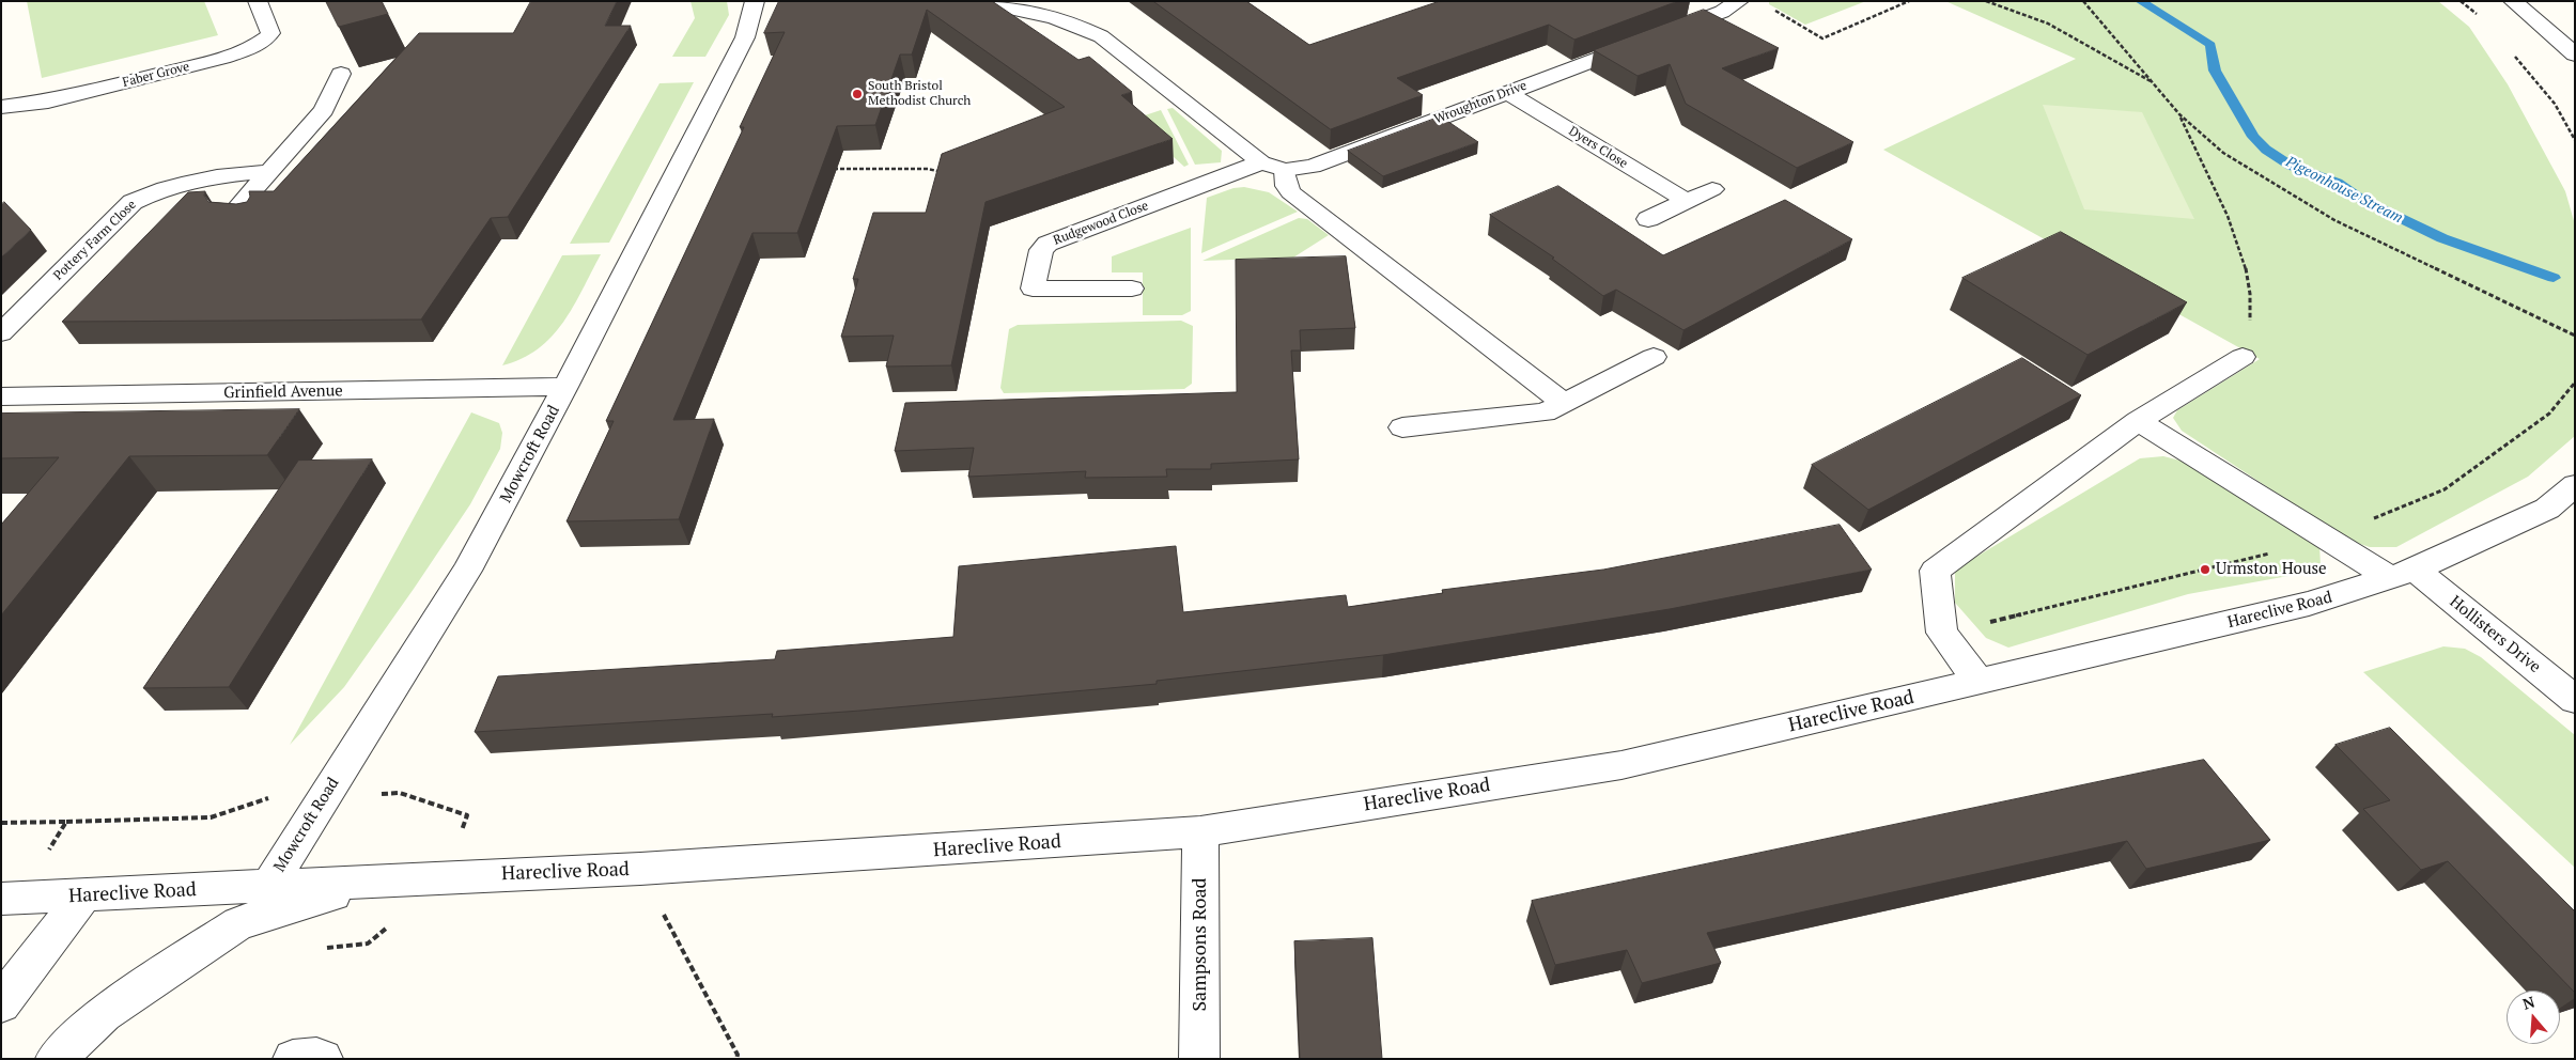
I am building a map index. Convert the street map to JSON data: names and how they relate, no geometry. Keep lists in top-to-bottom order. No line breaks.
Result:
{"streets":{"street":["Faber Grove","Wroughton Drive","Dyers Close","Rudgewood Close","Pottery Farm Close","Grinfield Avenue","Mowcroft Road","Hareclive Road","Hollisters Drive","Sampsons Road"]},"crossings":[["Wroughton Drive","Dyers Close"],["Wroughton Drive","Rudgewood Close"],["Grinfield Avenue","Mowcroft Road"],["Mowcroft Road","Hareclive Road"],["Hareclive Road","Hollisters Drive"],["Hareclive Road","Sampsons Road"]],"water":["Pigeonhouse Stream"],"places":["South Bristol Methodist Church","Urmston House"],"north":"top"}
